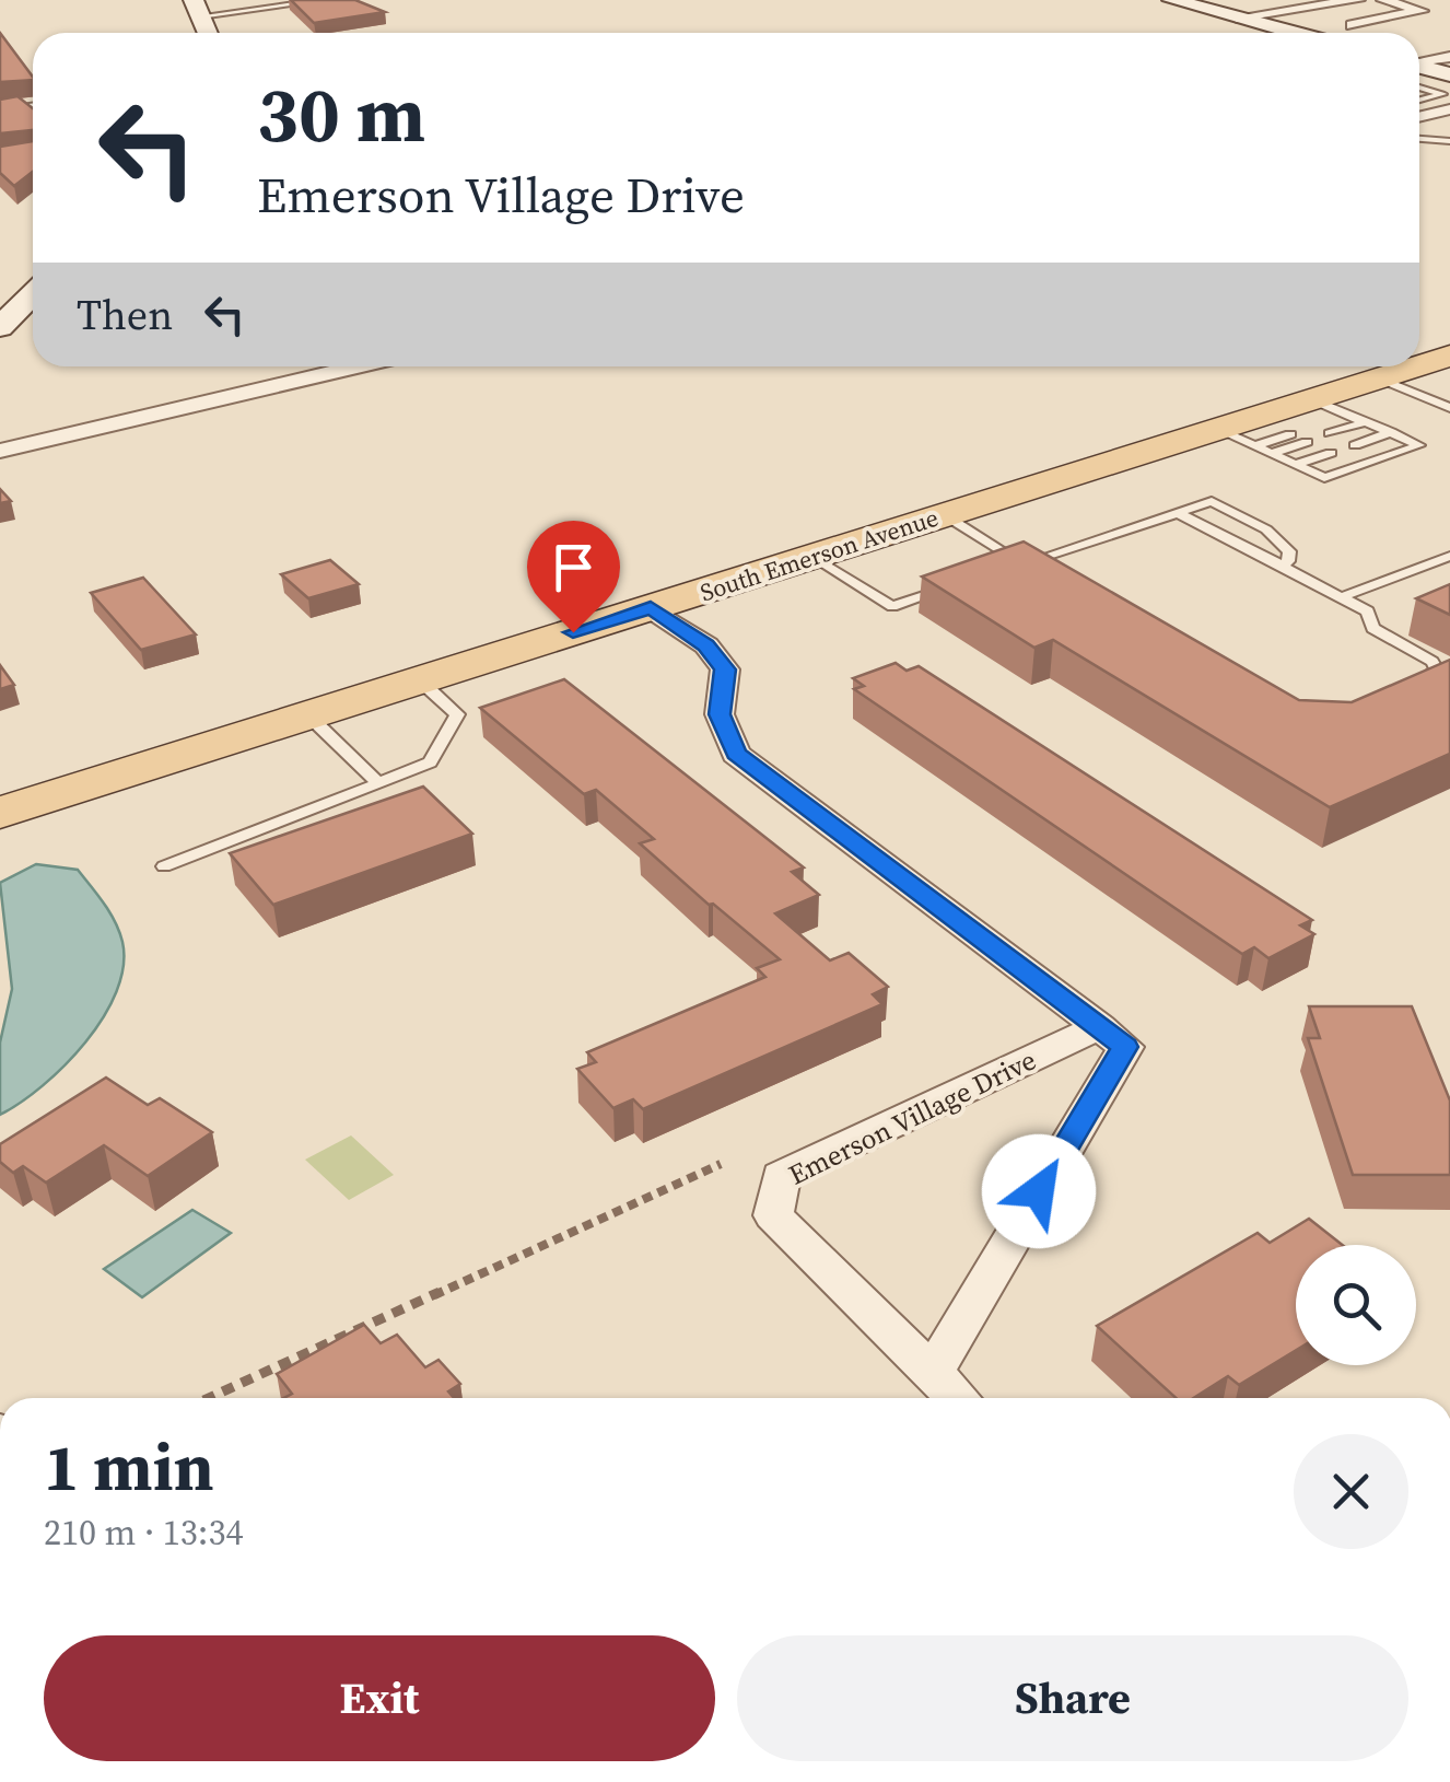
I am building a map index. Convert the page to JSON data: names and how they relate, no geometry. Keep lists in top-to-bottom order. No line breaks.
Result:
{"streets":{"main road":["South Emerson Avenue"],"street":["Emerson Village Drive"]},"page":{"turn":["30 m","Emerson Village Drive"],"then":"Then","heading":["1 min","210 m · 13:34"],"buttons":["Exit","Share"]}}
